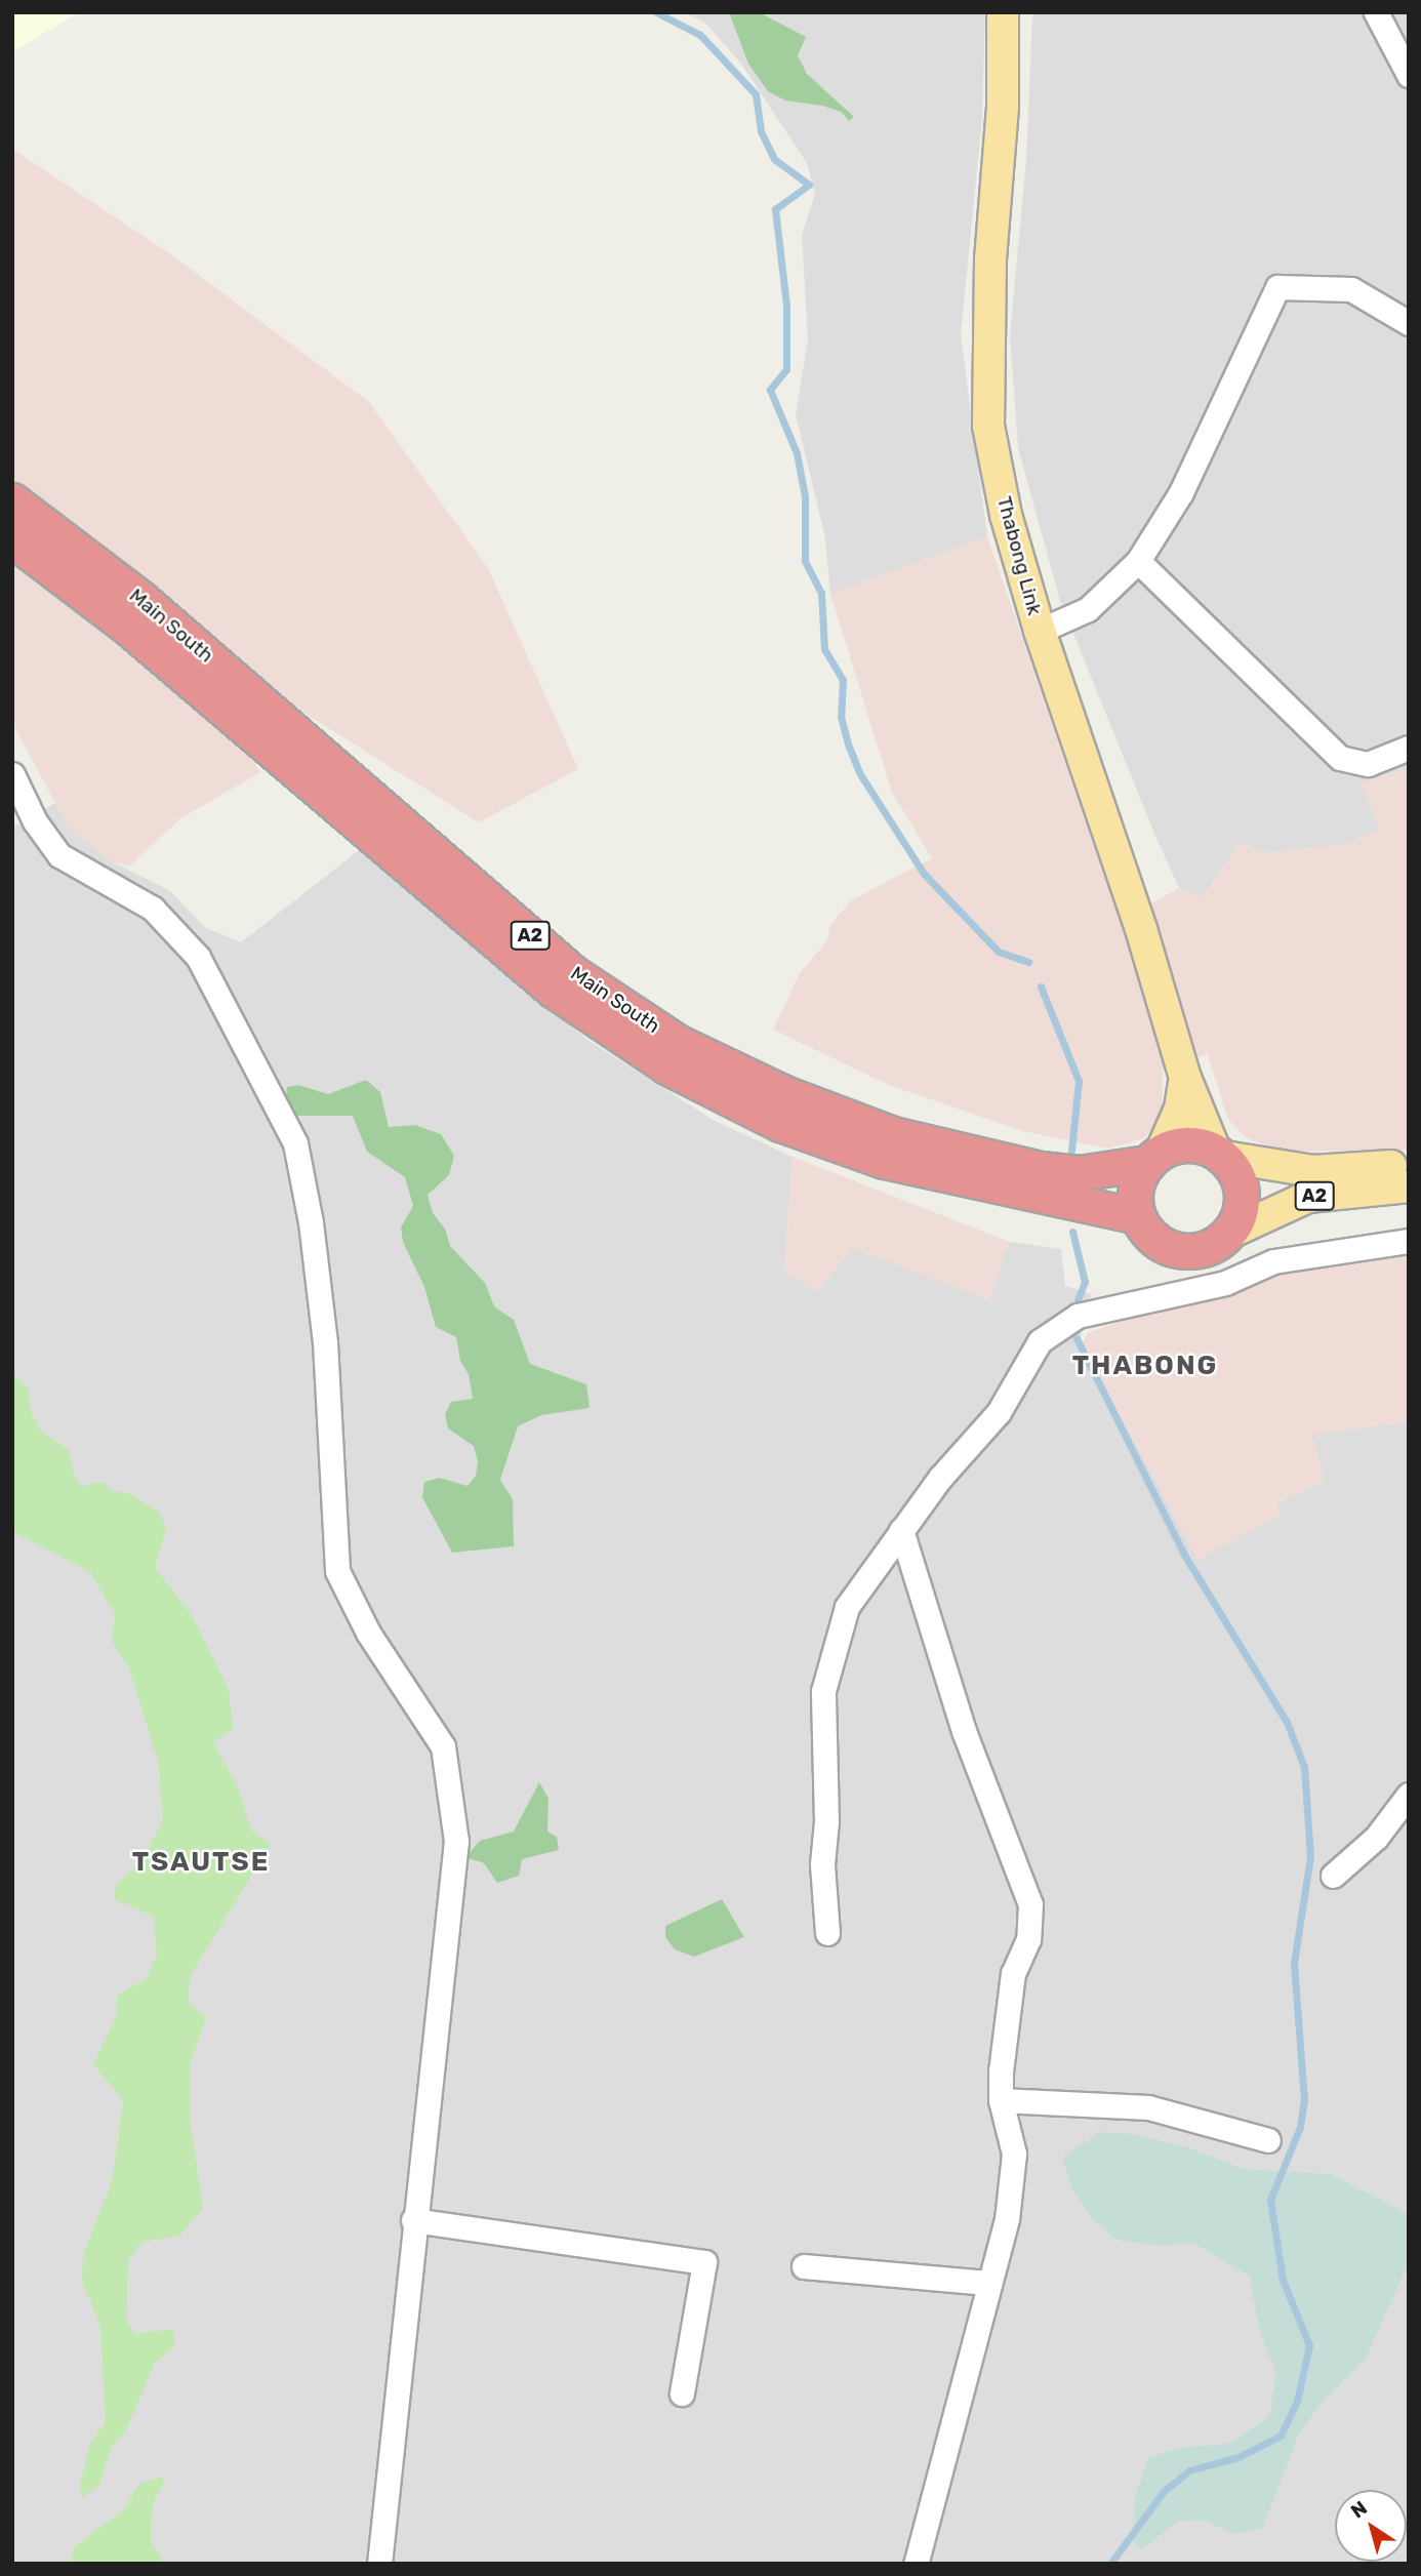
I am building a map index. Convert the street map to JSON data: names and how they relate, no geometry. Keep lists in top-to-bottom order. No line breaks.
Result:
{"streets":{"highway":["Main South","A2"],"main road":["Thabong Link"]},"crossings":[["Thabong Link","Main South"],["Thabong Link","A2"],["Main South","A2"]],"districts":["THABONG","TSAUTSE"],"north":"top left"}
